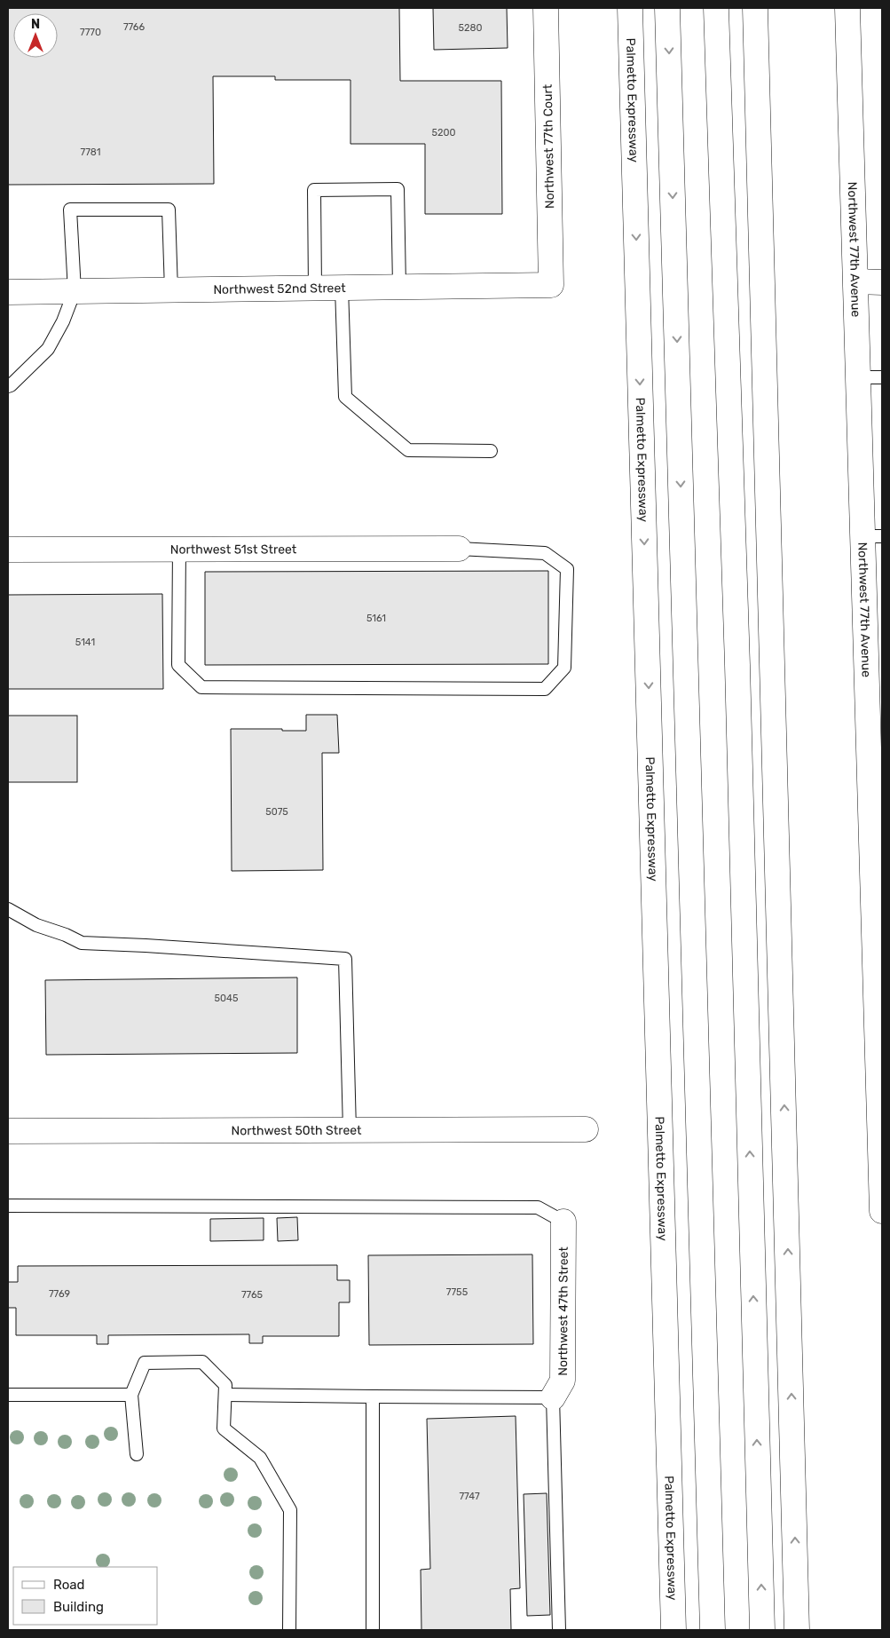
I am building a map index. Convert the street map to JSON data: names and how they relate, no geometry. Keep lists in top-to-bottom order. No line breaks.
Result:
{"streets":{"main road":["Palmetto Expressway","Northwest 77th Court","Northwest 77th Avenue","Northwest 52nd Street","Northwest 51st Street","Northwest 50th Street","Northwest 47th Street"]},"crossings":[["Northwest 77th Court","Northwest 52nd Street"]],"house_numbers":["7766","5280","7770","5200","7781","5161","5141","5075","5045","7755","7769","7765","7747"],"legend":["Road","Building"],"north":"top"}
